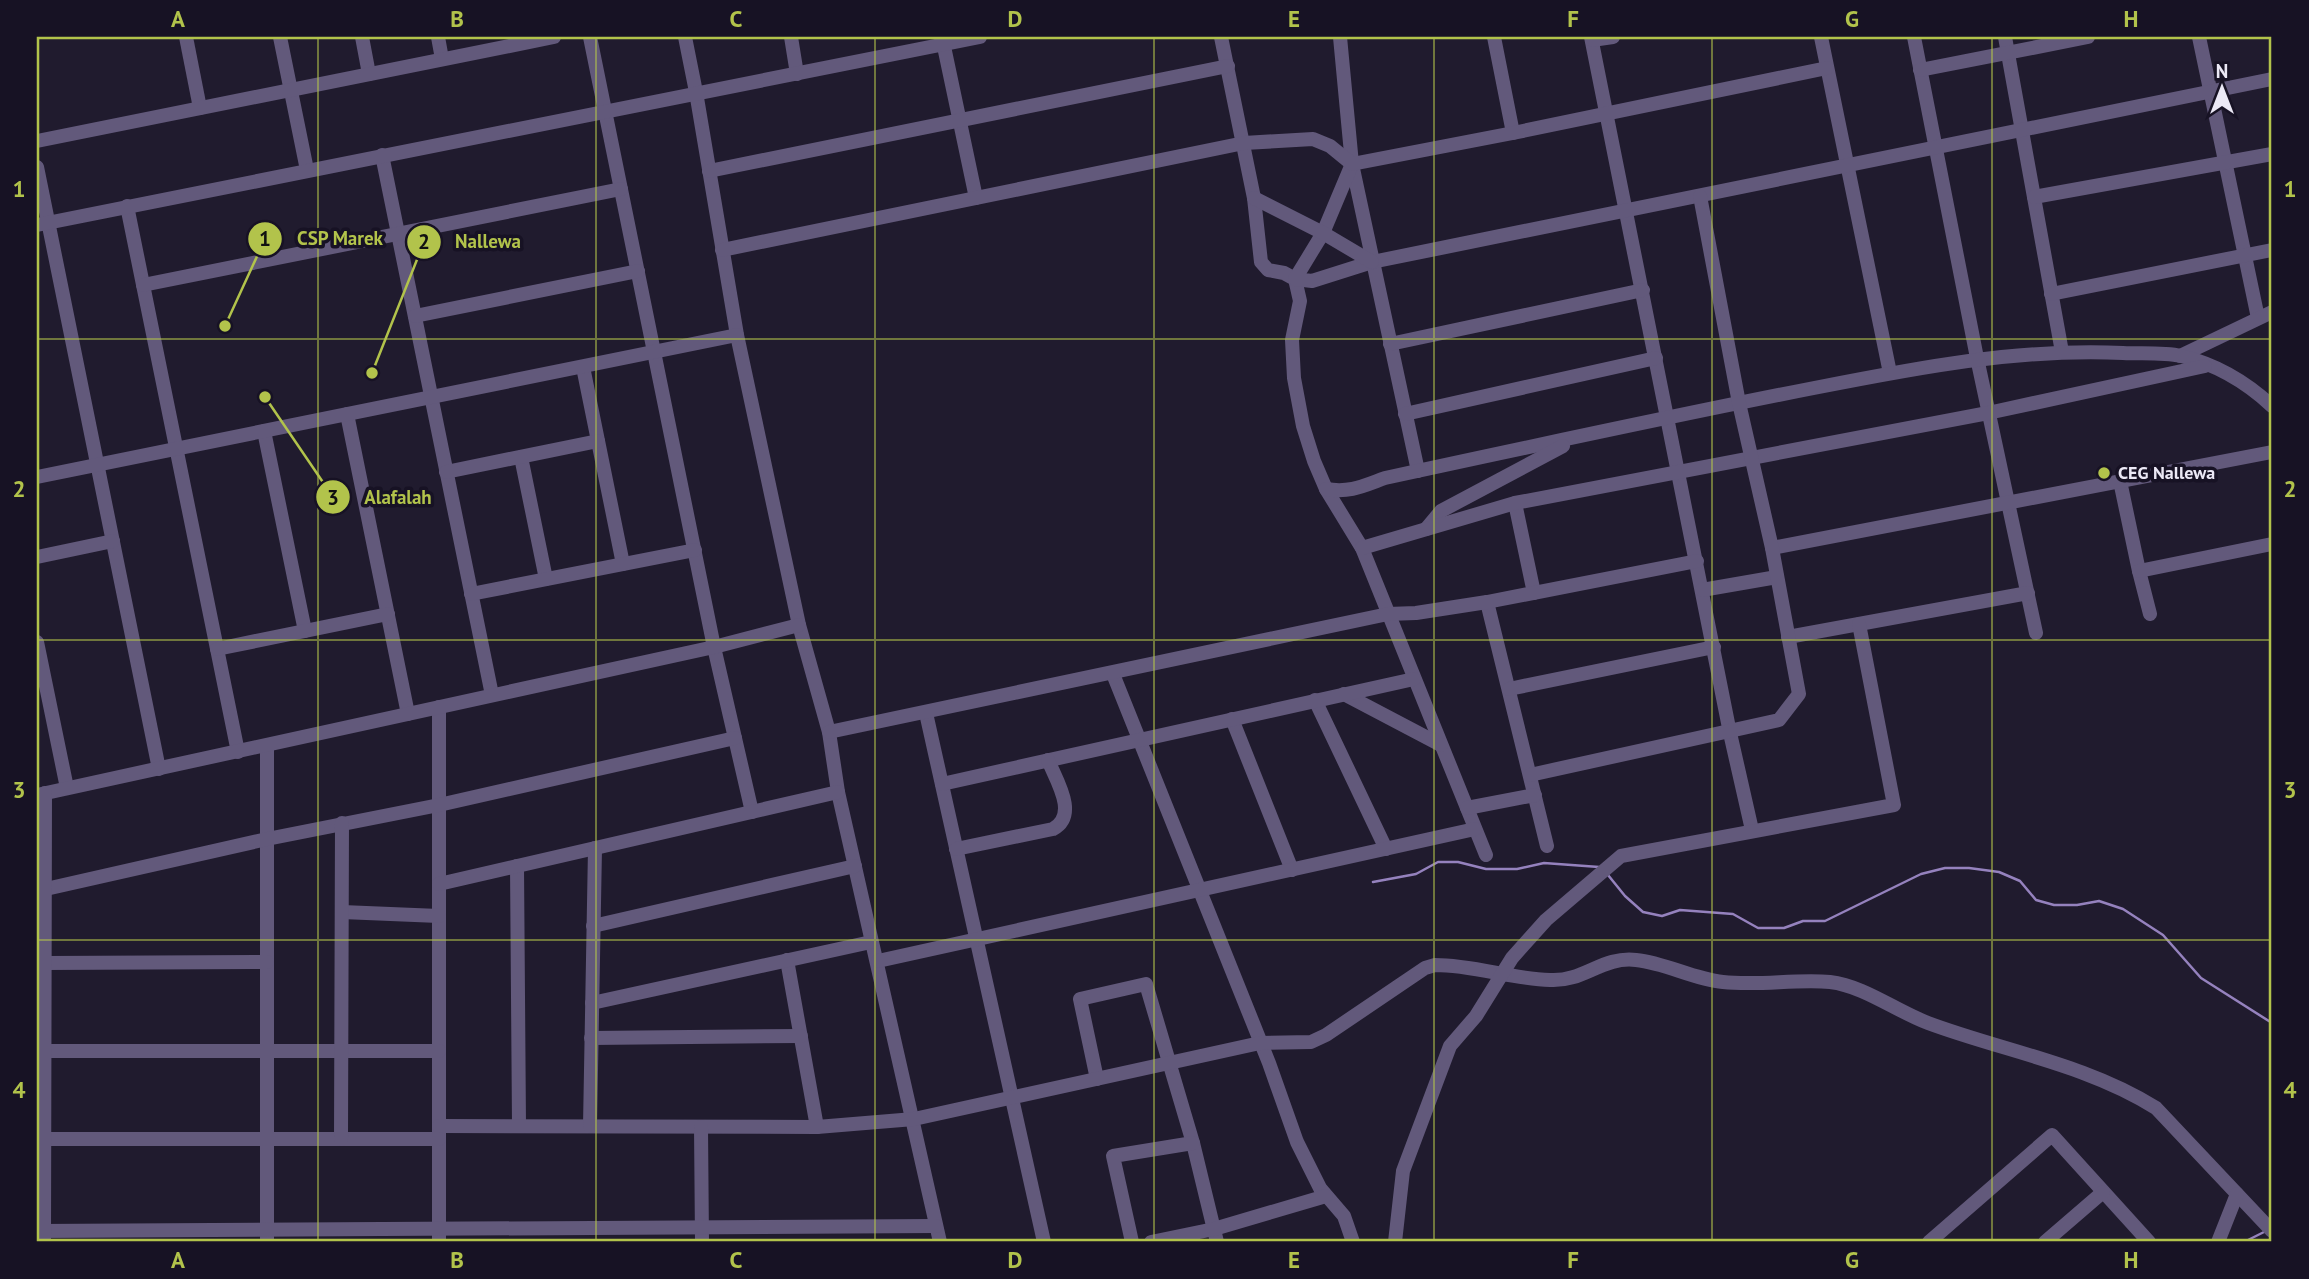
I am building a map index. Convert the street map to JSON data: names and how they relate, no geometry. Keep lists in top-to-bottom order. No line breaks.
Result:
{"places":["CSP Marek","Nallewa","Alafalah","CEG Nallewa"],"north":"top","grid":{"columns":["A","B","C","D","E","F","G","H"],"rows":["1","2","3","4"]}}
